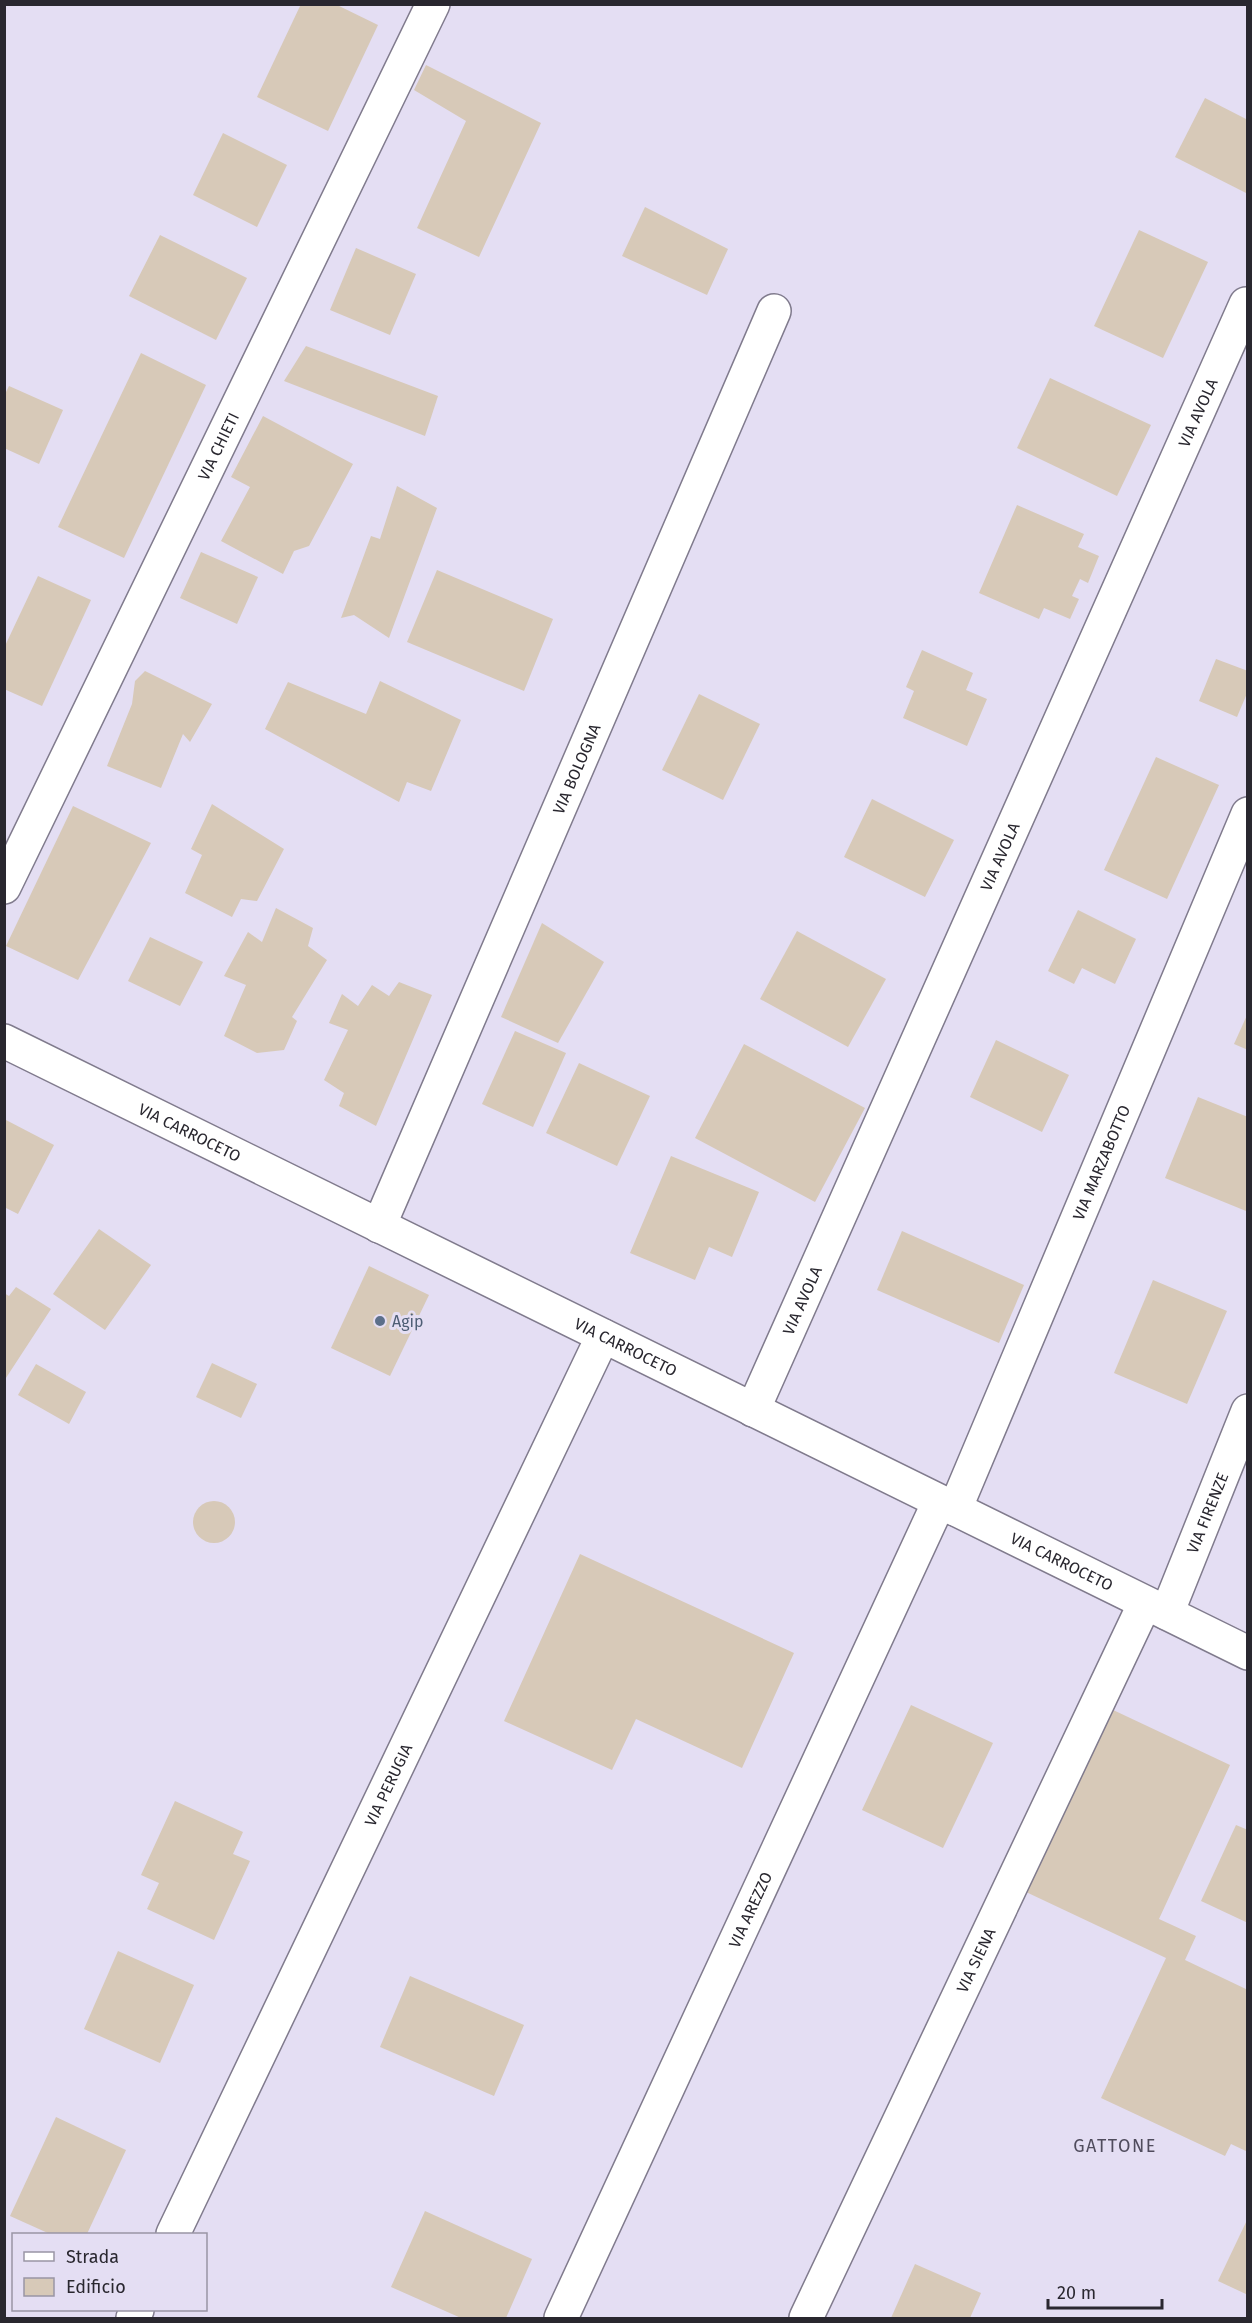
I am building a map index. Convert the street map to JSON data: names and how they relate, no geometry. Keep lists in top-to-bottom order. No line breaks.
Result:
{"streets":{"street":["VIA AVOLA","VIA CHIETI","VIA BOLOGNA","VIA CARROCETO","VIA MARZABOTTO","VIA FIRENZE","VIA PERUGIA","VIA AREZZO","VIA SIENA"]},"crossings":[["VIA AVOLA","VIA CARROCETO"],["VIA BOLOGNA","VIA CARROCETO"],["VIA CARROCETO","VIA MARZABOTTO"],["VIA CARROCETO","VIA FIRENZE"],["VIA CARROCETO","VIA PERUGIA"],["VIA CARROCETO","VIA AREZZO"],["VIA CARROCETO","VIA SIENA"],["VIA MARZABOTTO","VIA AREZZO"],["VIA FIRENZE","VIA SIENA"]],"districts":["GATTONE"],"places":["Agip"],"legend":["Strada","Edificio"],"scale_bar":"20 m"}
